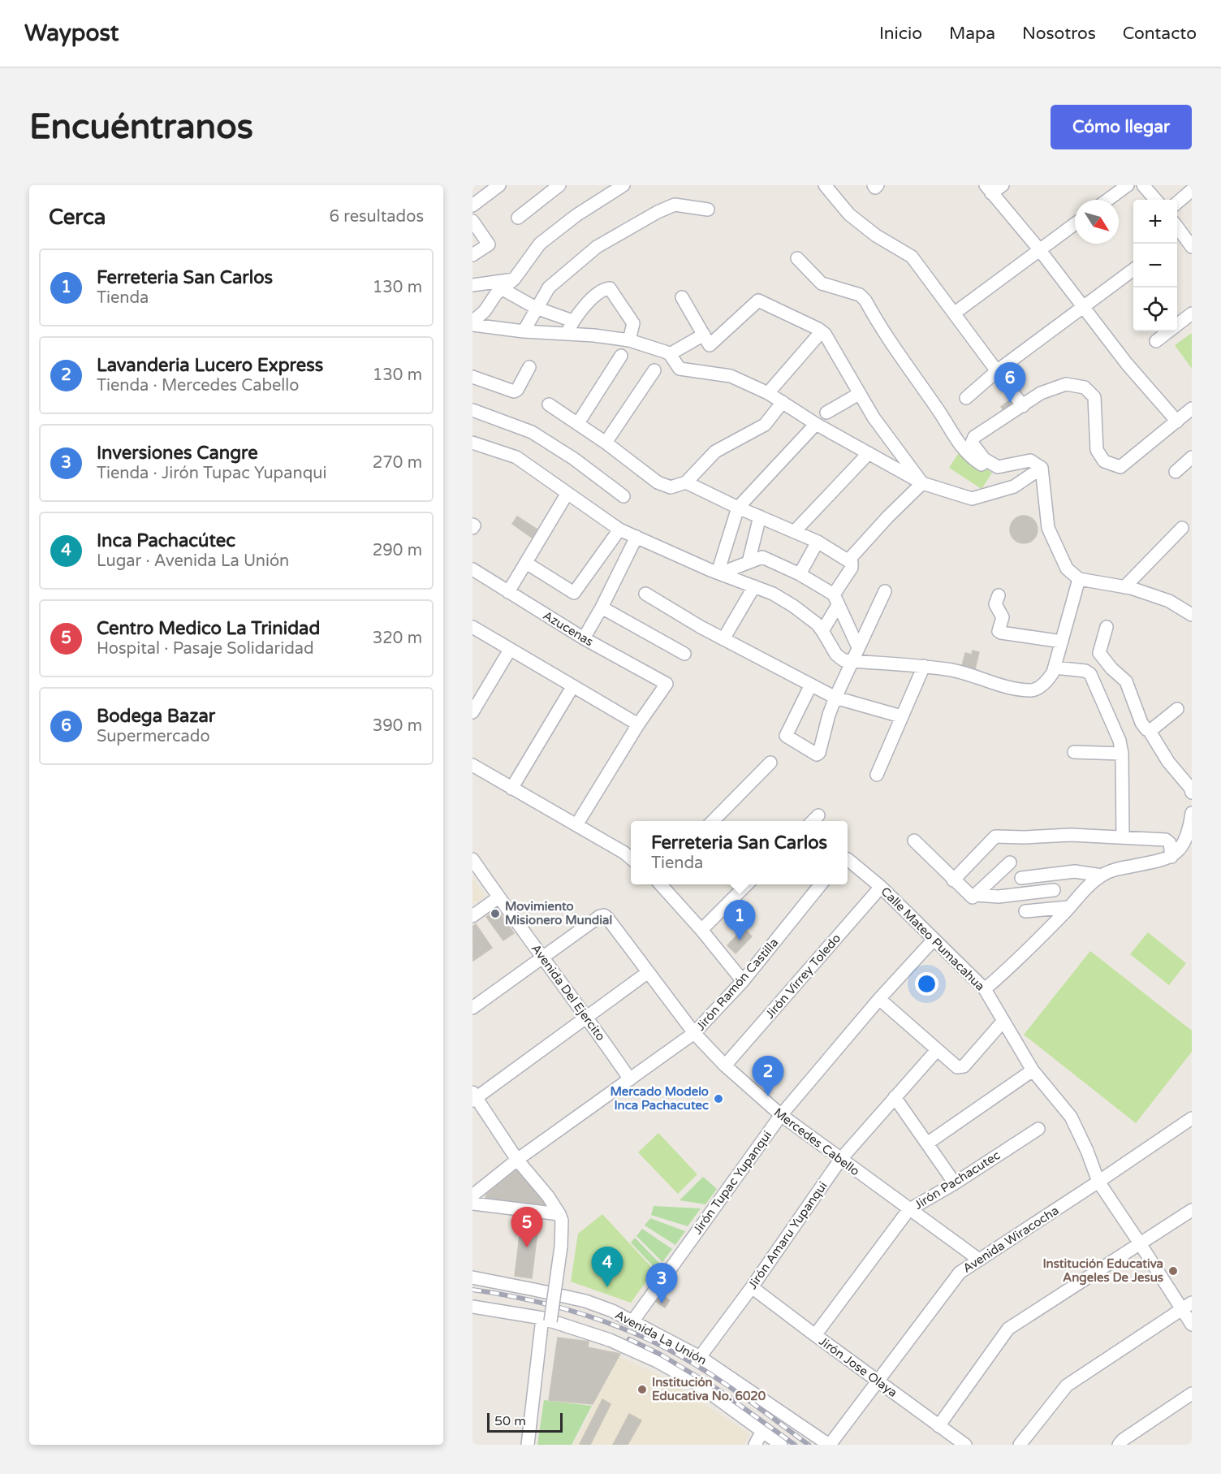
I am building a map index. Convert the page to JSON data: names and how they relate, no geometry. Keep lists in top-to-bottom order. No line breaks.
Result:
{"streets":{"street":["Azucenas","Calle Mateo Pumacahua","Jirón Virrey Toledo","Jirón Ramón Castilla","Avenida Del Ejercito","Mercedes Cabello","Jirón Pachacutec","Jirón Tupac Yupanqui","Jirón Amaru Yupanqui","Avenida Wiracocha","Avenida La Unión","Jirón Jose Olaya"]},"crossings":[["Calle Mateo Pumacahua","Jirón Virrey Toledo"],["Calle Mateo Pumacahua","Jirón Tupac Yupanqui"],["Calle Mateo Pumacahua","Avenida Wiracocha"],["Jirón Virrey Toledo","Mercedes Cabello"],["Jirón Ramón Castilla","Avenida Del Ejercito"],["Jirón Ramón Castilla","Mercedes Cabello"],["Avenida Del Ejercito","Mercedes Cabello"],["Mercedes Cabello","Jirón Pachacutec"],["Mercedes Cabello","Jirón Tupac Yupanqui"],["Mercedes Cabello","Jirón Amaru Yupanqui"],["Mercedes Cabello","Avenida Wiracocha"],["Jirón Pachacutec","Jirón Jose Olaya"],["Jirón Tupac Yupanqui","Avenida La Unión"],["Jirón Amaru Yupanqui","Avenida La Unión"],["Jirón Amaru Yupanqui","Jirón Jose Olaya"],["Avenida Wiracocha","Avenida La Unión"],["Avenida Wiracocha","Jirón Jose Olaya"]],"places":["Movimiento Misionero Mundial","Mercado Modelo Inca Pachacutec","Institución Educativa Angeles De Jesus","Institución Educativa No. 6020"],"scale_bar":"50 m","north":"bottom right","page":{"header":"Waypost","nav":["Inicio","Mapa","Nosotros","Contacto"],"buttons":"Cómo llegar","title":"Encuéntranos","heading":["Cerca","6 resultados"],"map_buttons":["+","−"],"list":[{"mark":"1","name":"Ferreteria San Carlos","note":"Tienda","value":"130 m"},{"mark":"2","name":"Lavanderia Lucero Express","note":"Tienda · Mercedes Cabello","value":"130 m"},{"mark":"3","name":"Inversiones Cangre","note":"Tienda · Jirón Tupac Yupanqui","value":"270 m"},{"mark":"4","name":"Inca Pachacútec","note":"Lugar · Avenida La Unión","value":"290 m"},{"mark":"5","name":"Centro Medico La Trinidad","note":"Hospital · Pasaje Solidaridad","value":"320 m"},{"mark":"6","name":"Bodega Bazar","note":"Supermercado","value":"390 m"}],"pins":["6","1","2","5","4","3"],"popup":["Ferreteria San Carlos","Tienda"],"scale":"50 m"}}
